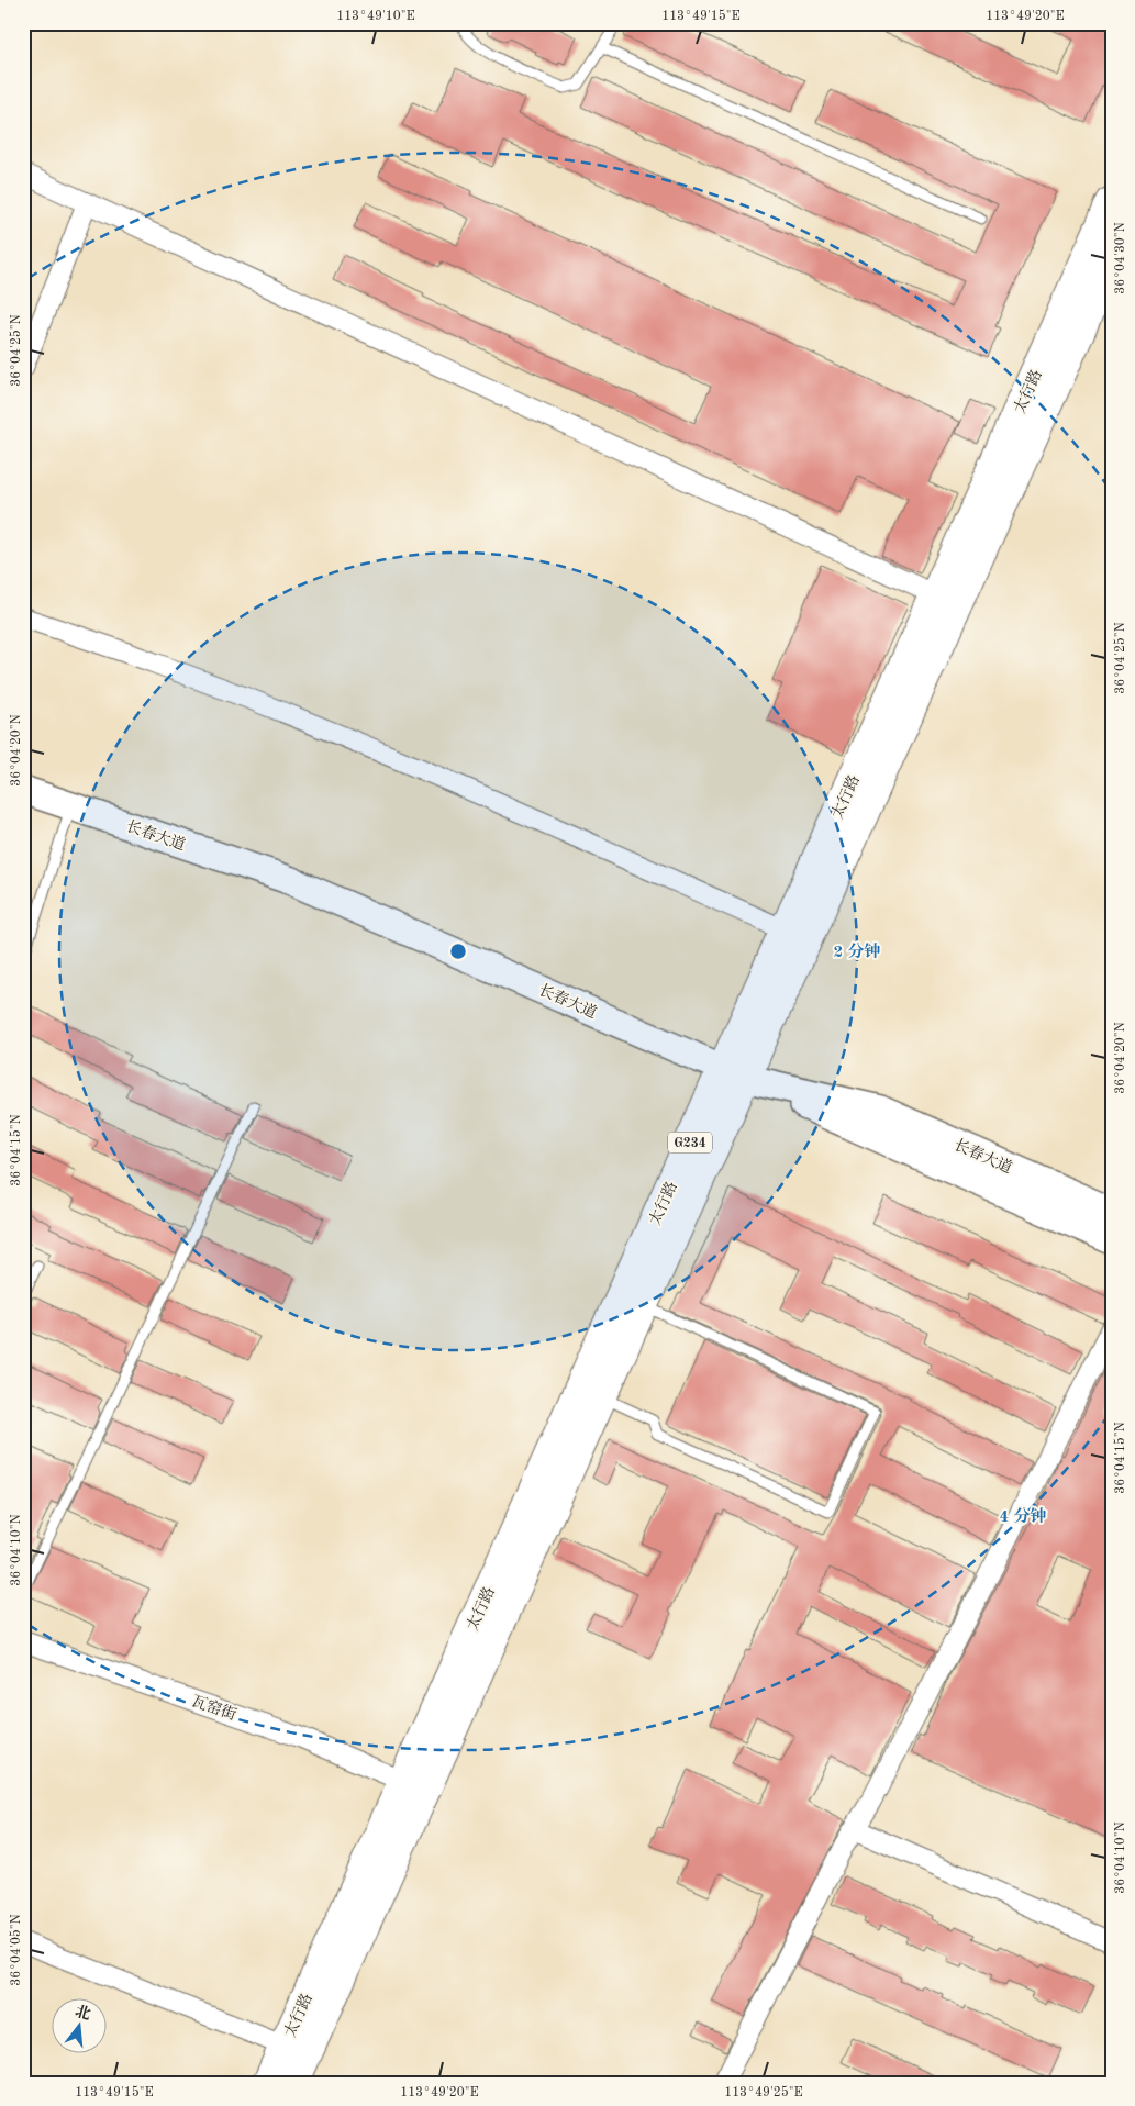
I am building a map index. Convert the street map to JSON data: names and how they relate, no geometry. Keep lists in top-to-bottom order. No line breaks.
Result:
{"streets":{"highway":["太行路","G234"],"main road":["长春大道"],"street":["瓦窑街"]},"crossings":[["太行路","长春大道"],["太行路","瓦窑街"]],"north":"top","coordinates":["113°49'10\"E","113°49'15\"E","113°49'20\"E","36°04'30\"N","36°04'25\"N","36°04'20\"N","36°04'15\"N","36°04'10\"N","36°04'05\"N","113°49'25\"E"],"rings":["2 分钟","4 分钟"]}
